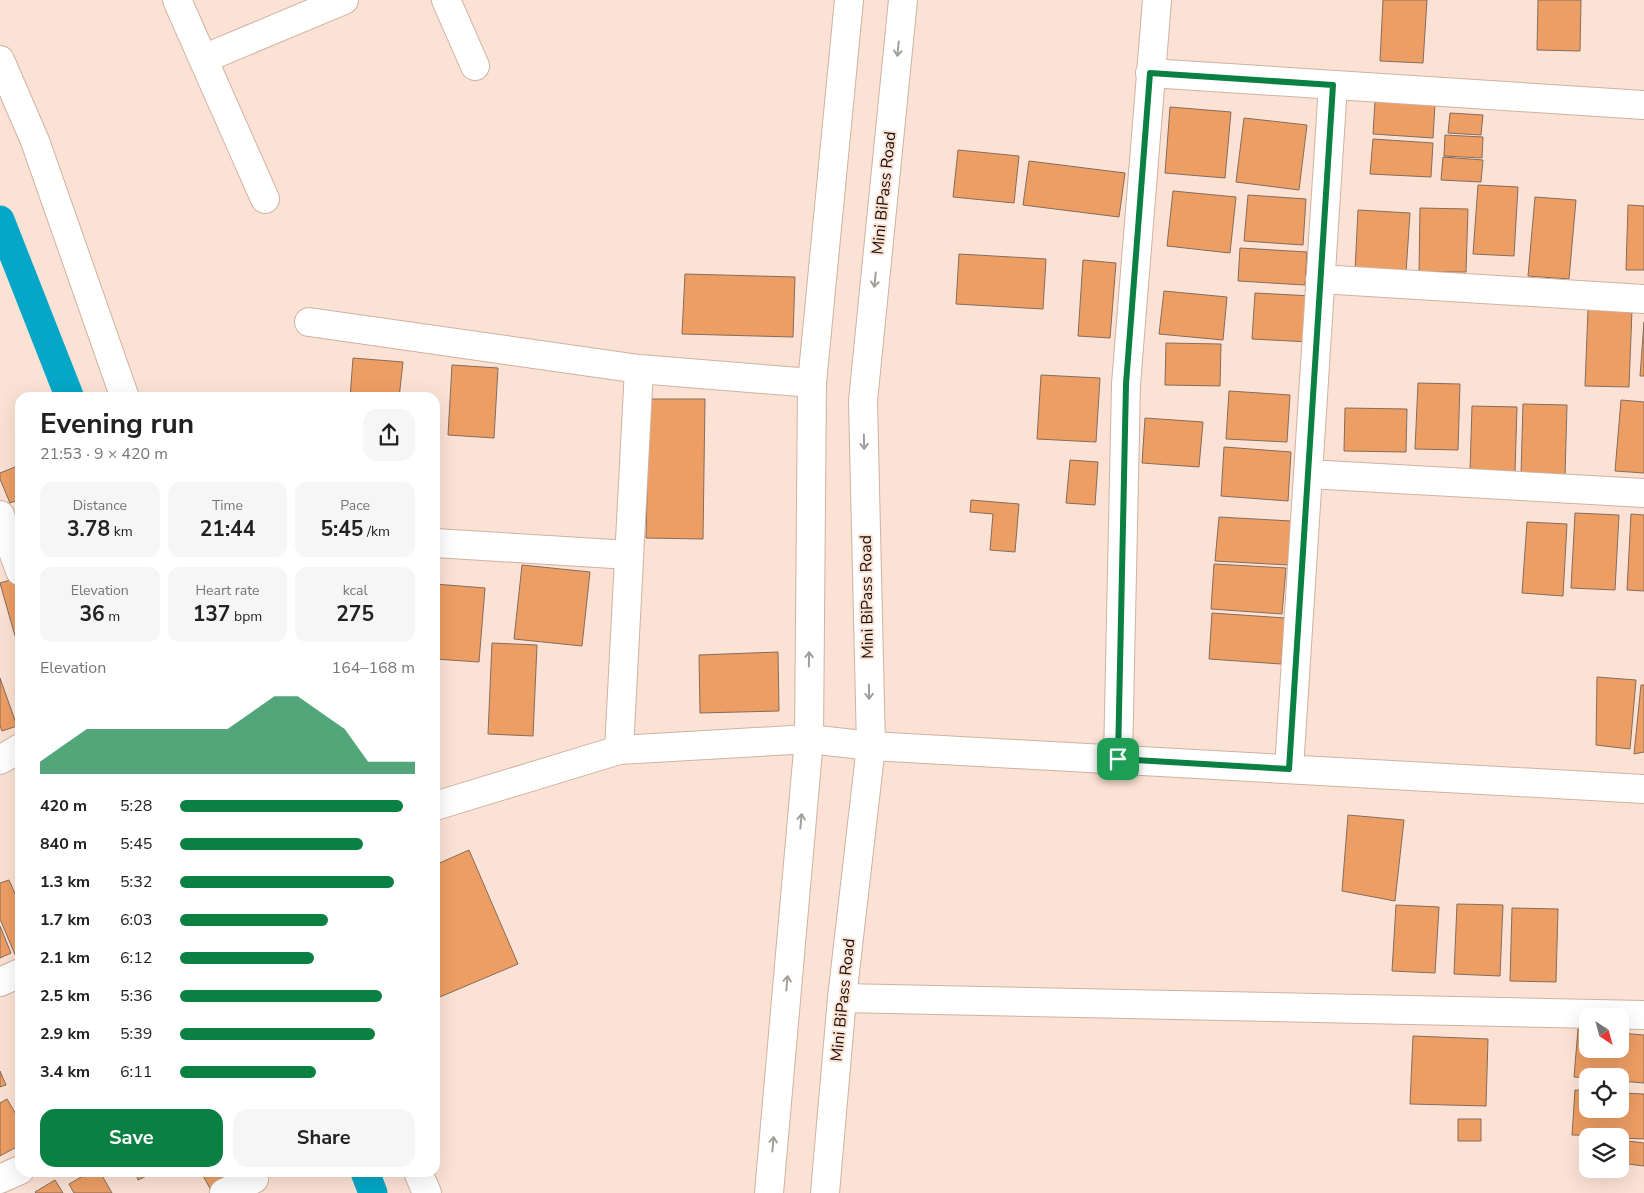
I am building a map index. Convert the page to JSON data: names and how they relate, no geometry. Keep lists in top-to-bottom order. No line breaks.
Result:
{"streets":{"street":["Mini BiPass Road"]},"north":"bottom right","page":{"heading":["Evening run","21:53 · 9 × 420 m"],"stats":[["Distance","3.78 km"],["Time","21:44"],["Pace","5:45 /km"],["Elevation","36 m"],["Heart rate","137 bpm"],["kcal","275"]],"chart":["Elevation","164–168 m"],"list":[{"name":"420 m","note":"5:28"},{"name":"840 m","note":"5:45"},{"name":"1.3 km","note":"5:32"},{"name":"1.7 km","note":"6:03"},{"name":"2.1 km","note":"6:12"},{"name":"2.5 km","note":"5:36"},{"name":"2.9 km","note":"5:39"},{"name":"3.4 km","note":"6:11"}],"buttons":["Save","Share"]}}
